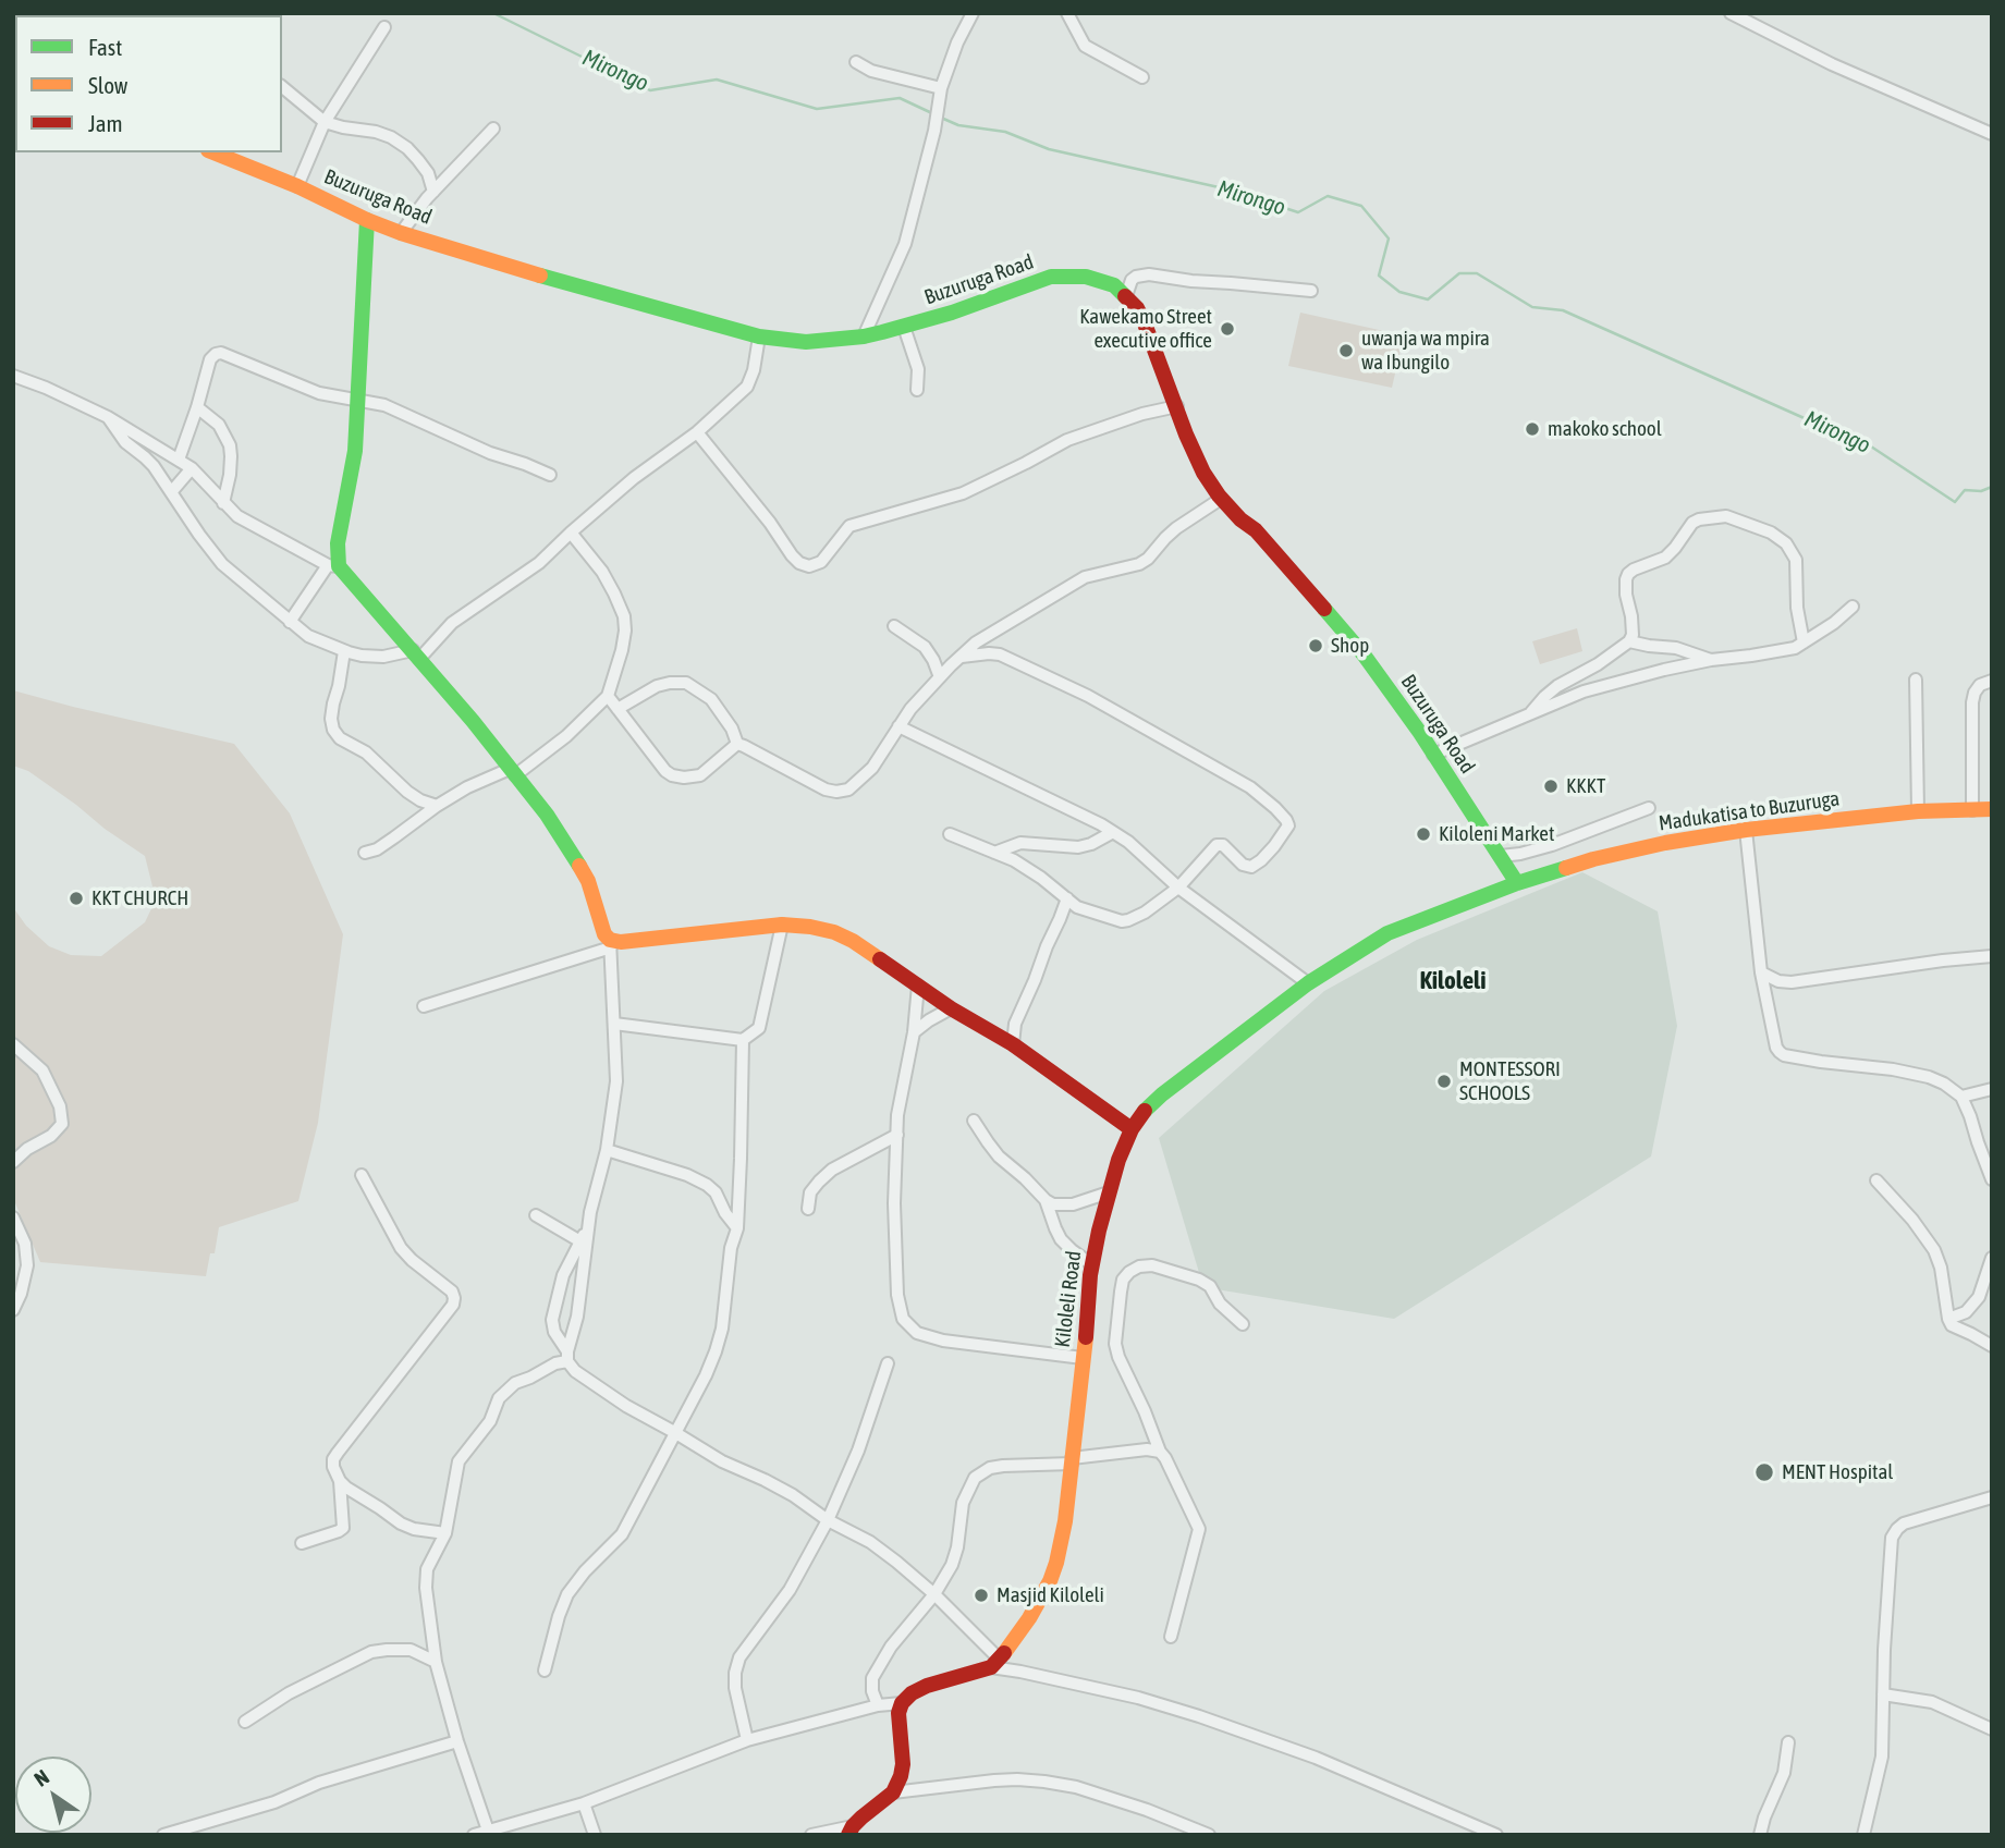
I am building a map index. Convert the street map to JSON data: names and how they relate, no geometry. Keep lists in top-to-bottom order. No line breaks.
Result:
{"streets":{"main road":["Buzuruga Road","Madukatisa to Buzuruga","Kiloleli Road"]},"crossings":[["Buzuruga Road","Madukatisa to Buzuruga"],["Buzuruga Road","Kiloleli Road"],["Madukatisa to Buzuruga","Kiloleli Road"]],"districts":["Kiloleli"],"water":["Mirongo"],"places":["Kawekamo Street executive office","uwanja wa mpira wa Ibungilo","makoko school","Shop","KKKT","Kiloleni Market","KKT CHURCH","MONTESSORI SCHOOLS","MENT Hospital","Masjid Kiloleli"],"legend":["Fast","Slow","Jam"],"north":"top left"}
